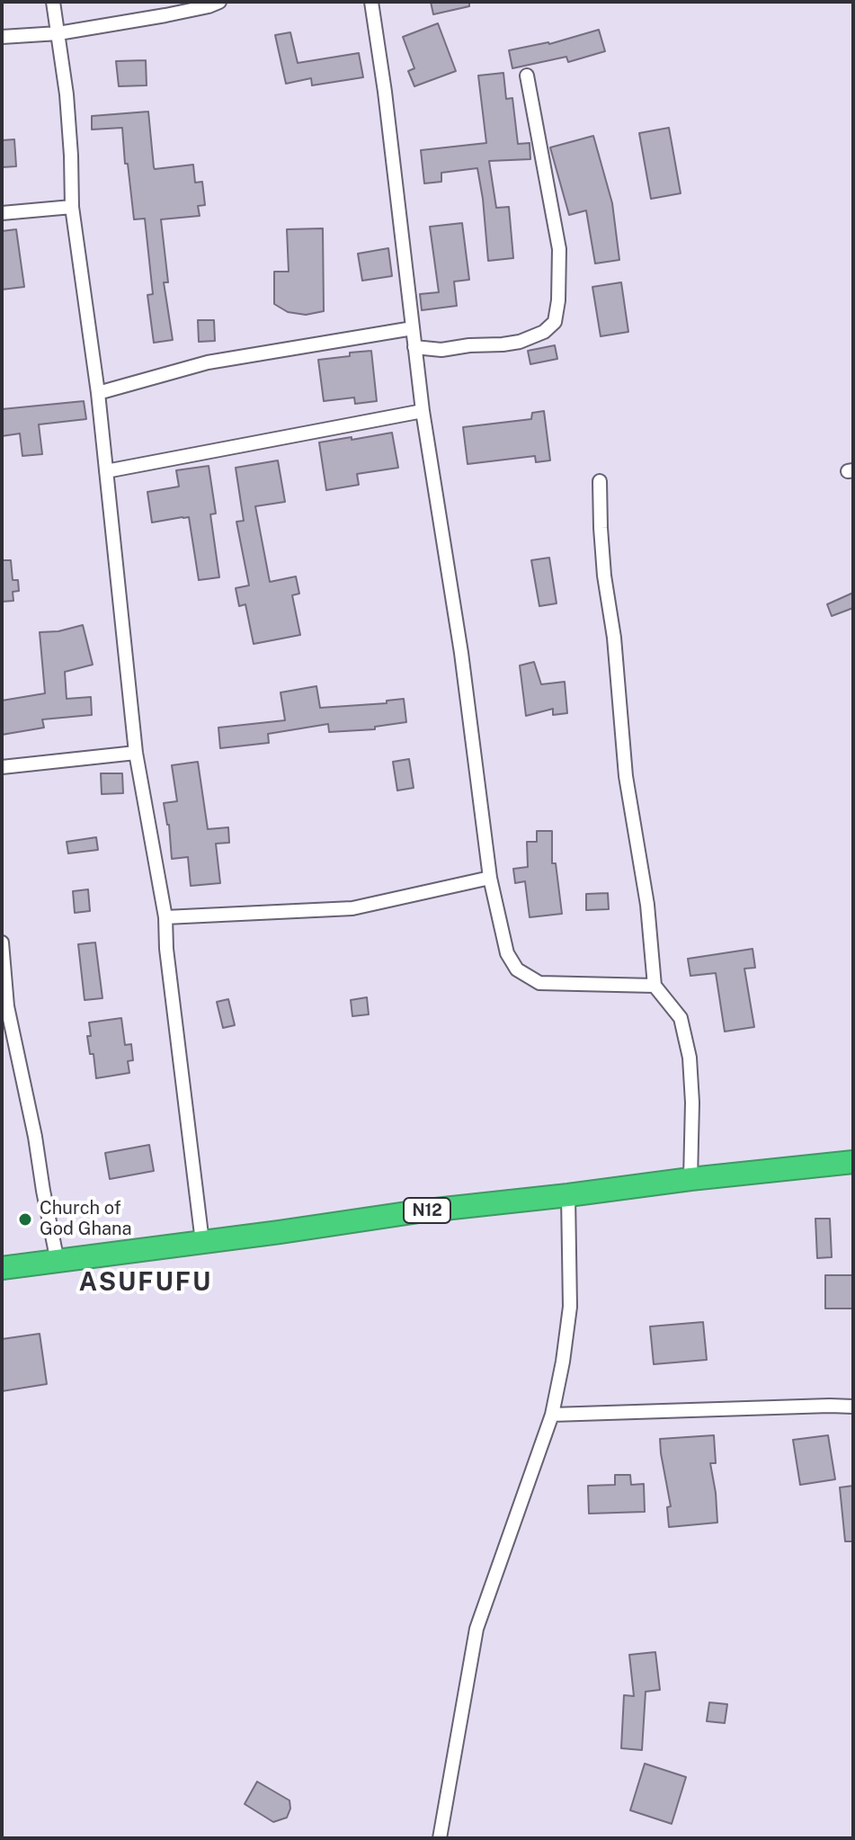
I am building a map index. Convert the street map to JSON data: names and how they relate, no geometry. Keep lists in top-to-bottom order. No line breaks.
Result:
{"streets":{"highway":["N12"]},"districts":["ASUFUFU"],"places":["Church of God Ghana"]}
